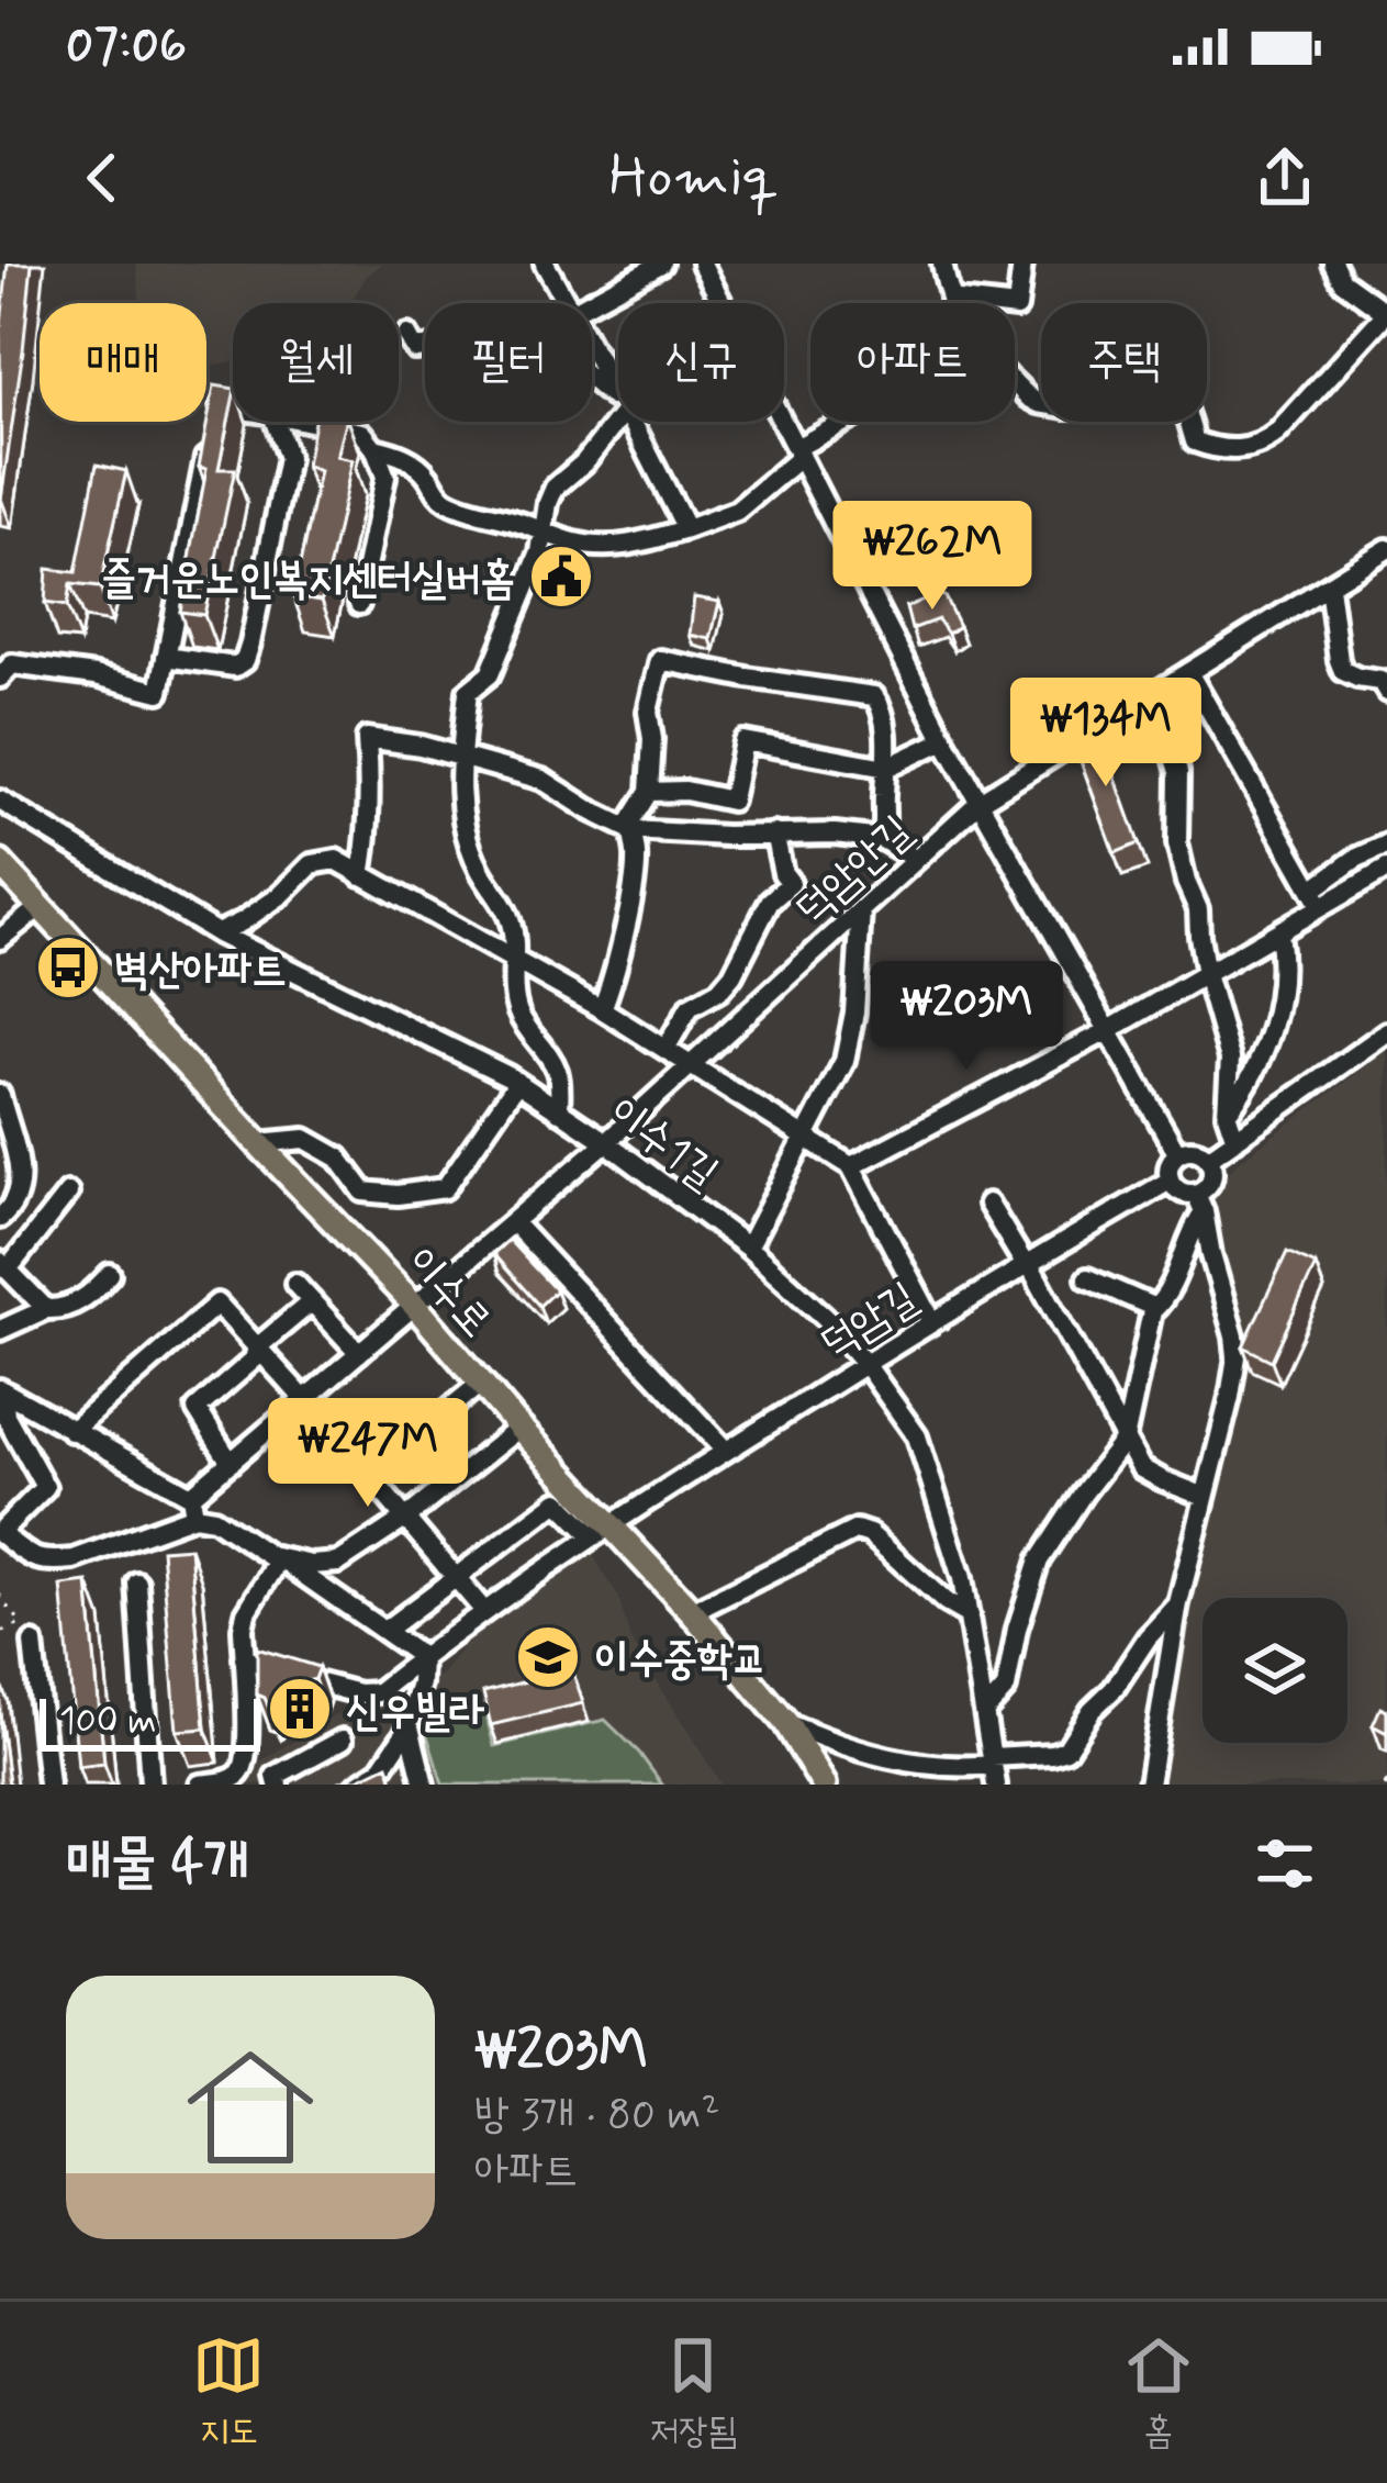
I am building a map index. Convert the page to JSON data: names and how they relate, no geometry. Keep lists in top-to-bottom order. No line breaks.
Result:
{"streets":{"main road":["이수로"],"street":["덕암안길","이수1길","덕암길"]},"crossings":[["덕암안길","이수1길"],["덕암안길","이수로"],["이수1길","덕암길"],["이수로","덕암길"]],"places":{"public building":["즐거운노인복지센터실버홈"],"bus stop":["벽산아파트"],"school or university":["이수중학교"],"building":["신우빌라"]},"scale_bar":"100 m","page":{"status":"07:06","header":"Homiq","chip":["매매","월세","필터","신규","아파트","주택"],"price":["₩262M","₩134M","₩203M","₩247M"],"scale":"100 m","heading":"매물 4개","list":[{"name":"₩203M","note":"방 3개 · 80 m² · 아파트"}],"tabs":["지도","저장됨","홈"]}}
